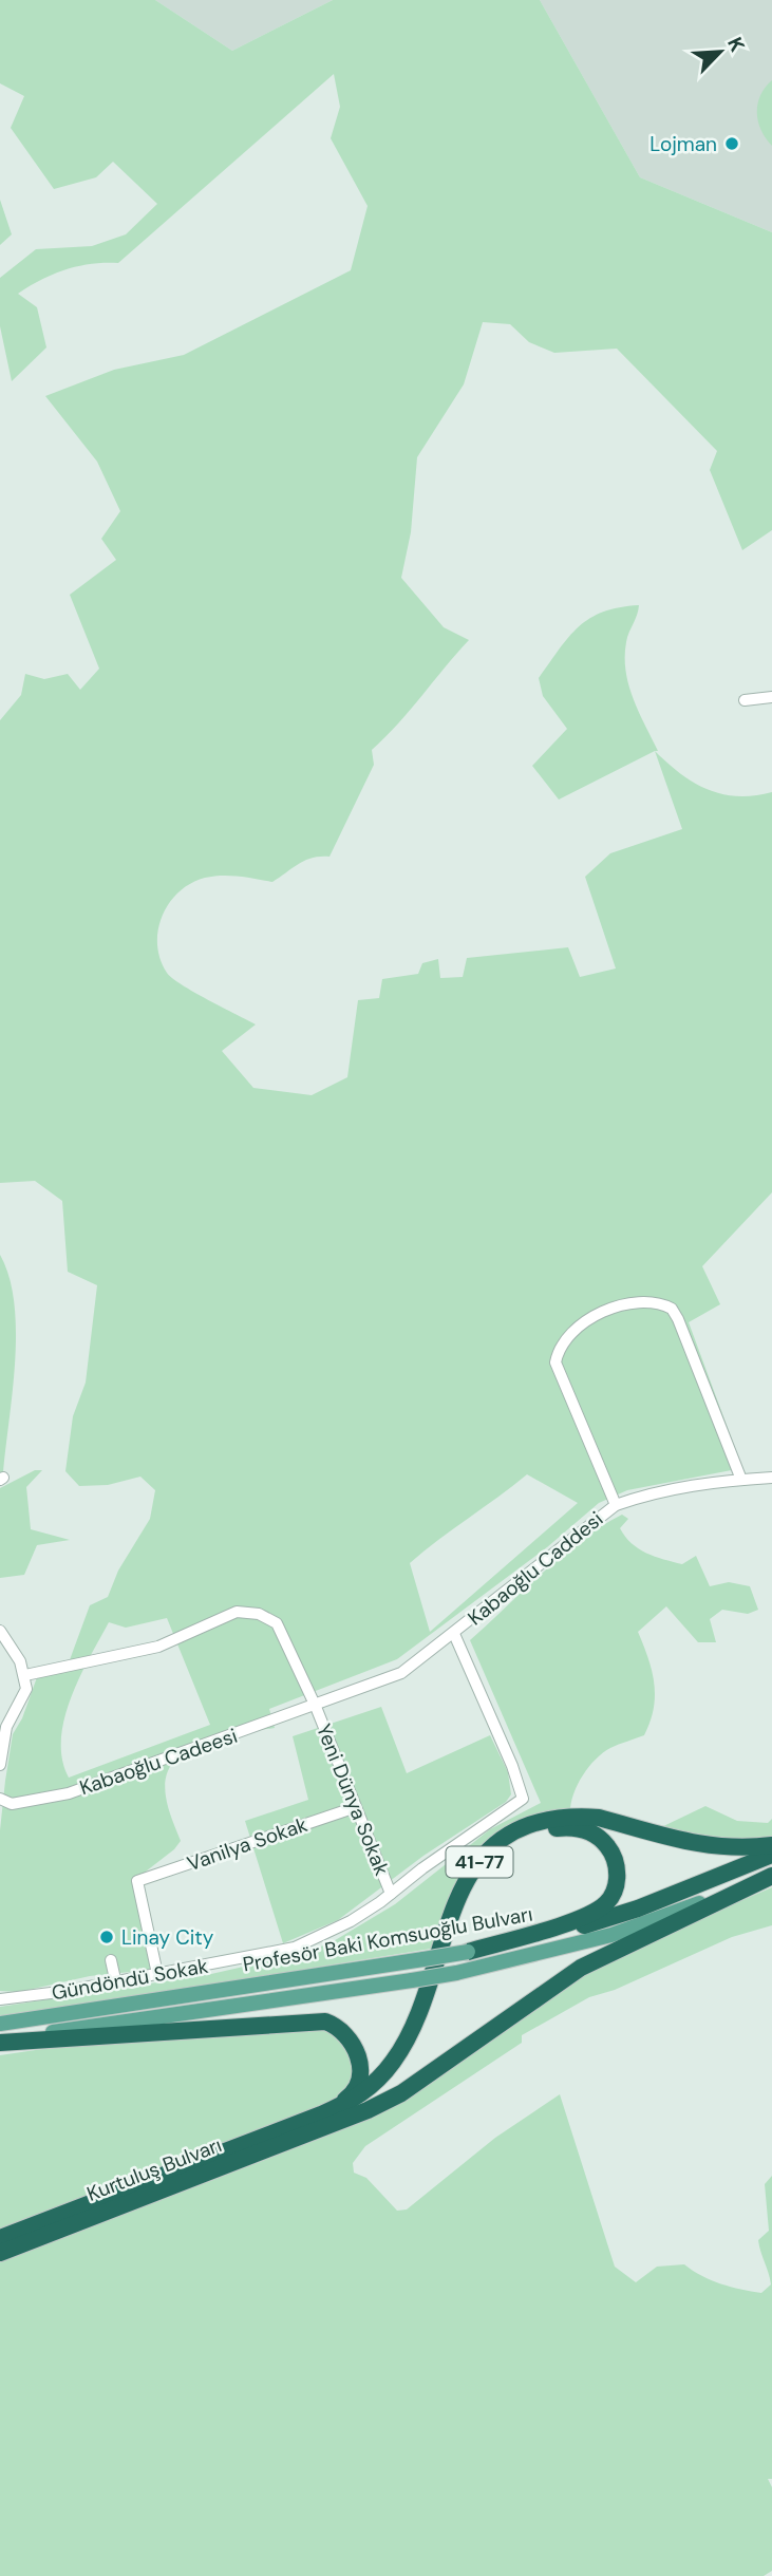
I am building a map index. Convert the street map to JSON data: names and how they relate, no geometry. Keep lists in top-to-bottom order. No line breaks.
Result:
{"streets":{"highway":["41-77","Profesör Baki Komsuoğlu Bulvarı","Kurtuluş Bulvarı"],"street":["Kabaoğlu Caddesi","Kabaoğlu Cadeesi","Yeni Dünya Sokak","Vanilya Sokak","Gündöndü Sokak"]},"crossings":[["Kabaoğlu Caddesi","Kabaoğlu Cadeesi"],["Kabaoğlu Caddesi","Yeni Dünya Sokak"],["Kabaoğlu Caddesi","Gündöndü Sokak"],["Kabaoğlu Cadeesi","Yeni Dünya Sokak"],["Yeni Dünya Sokak","Vanilya Sokak"],["Yeni Dünya Sokak","Gündöndü Sokak"],["Vanilya Sokak","Gündöndü Sokak"],["41-77","Profesör Baki Komsuoğlu Bulvarı"],["41-77","Kurtuluş Bulvarı"]],"places":["Lojman","Linay City"],"north":"top right"}
